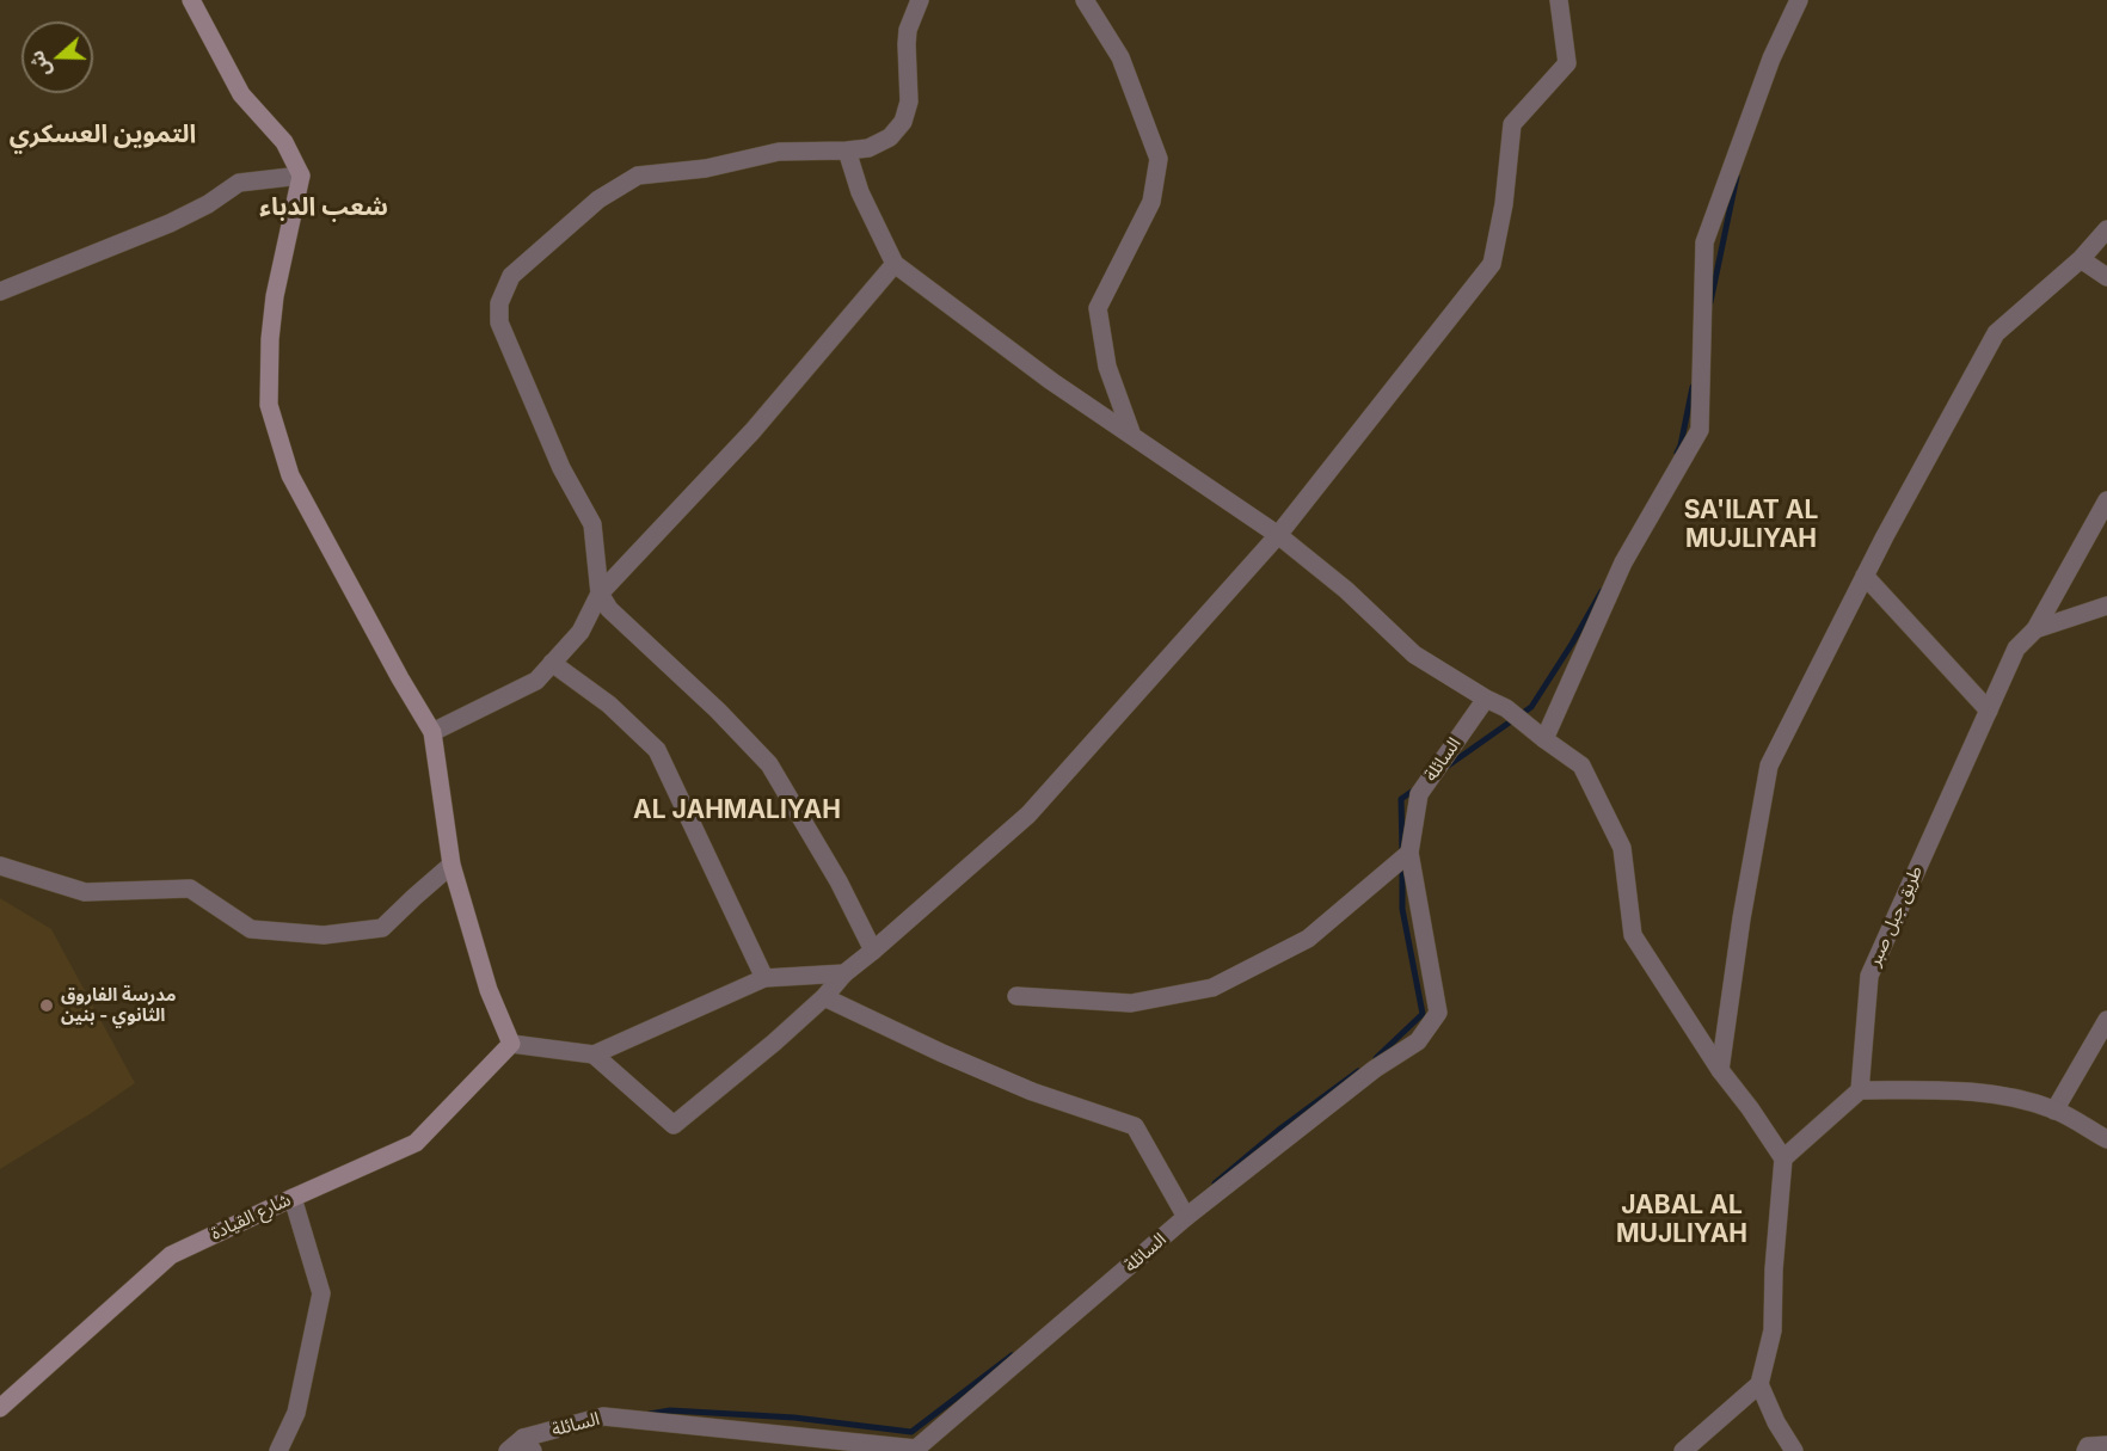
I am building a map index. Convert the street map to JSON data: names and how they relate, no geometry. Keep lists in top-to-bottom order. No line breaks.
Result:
{"streets":{"main road":["شارع القيادة"],"street":["السائلة","طريق جبل صبر"]},"districts":["التموين العسكري","شعب الدباء","SA'ILAT AL MUJLIYAH","AL JAHMALIYAH","JABAL AL MUJLIYAH"],"places":["مدرسة الفاروق الثانوي - بنين"],"north":"left"}
